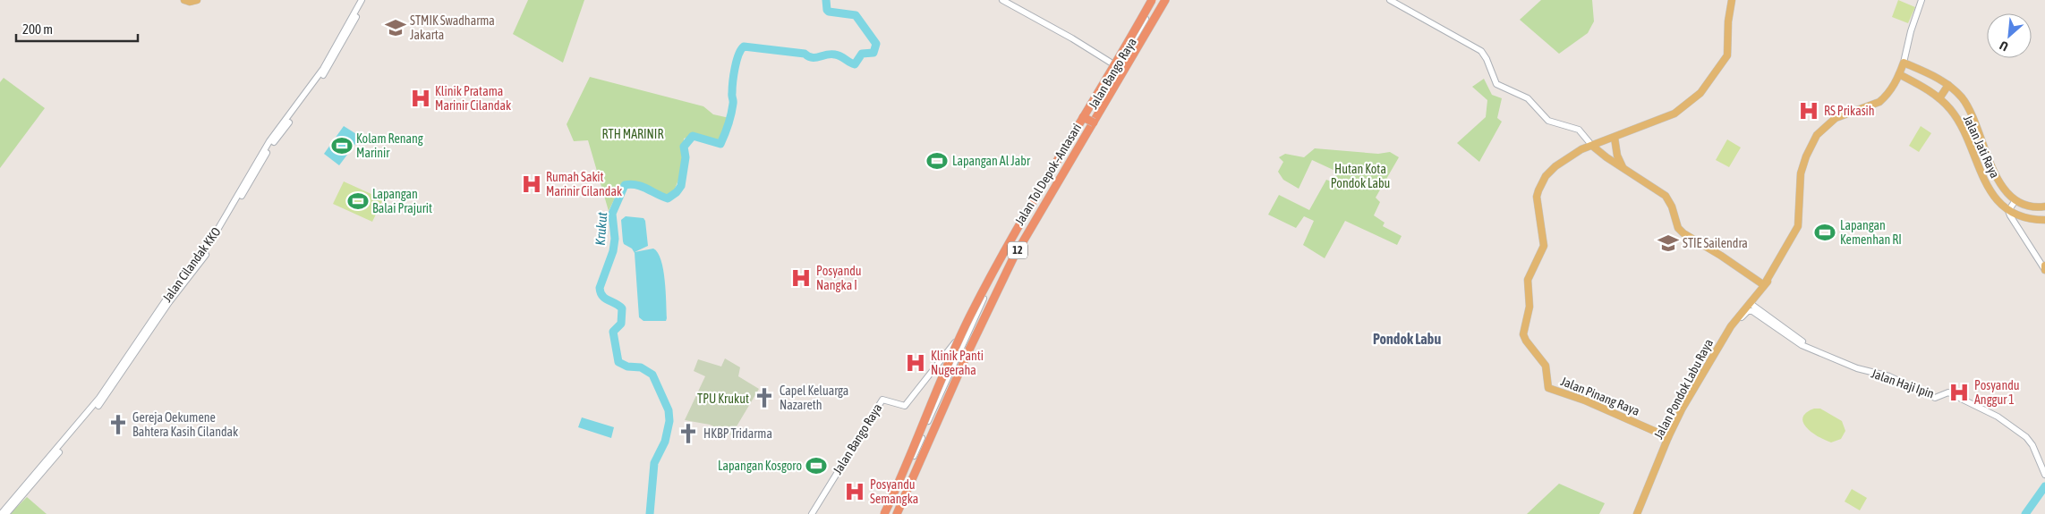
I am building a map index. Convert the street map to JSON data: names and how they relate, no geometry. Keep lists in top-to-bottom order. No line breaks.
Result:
{"streets":{"highway":["Jalan Tol Depok–Antasari","12"],"main road":["Jalan Jati Raya","Jalan Pondok Labu Raya","Jalan Pinang Raya"],"street":["Jalan Bango Raya","Jalan Cilandak KKO","Jalan Haji Ipin"]},"crossings":[["Jalan Bango Raya","Jalan Tol Depok–Antasari"],["Jalan Jati Raya","Jalan Pondok Labu Raya"],["Jalan Haji Ipin","Jalan Pondok Labu Raya"],["Jalan Pondok Labu Raya","Jalan Pinang Raya"]],"districts":["Pondok Labu"],"water":["Krukut"],"parks":["RTH MARINIR","Hutan Kota Pondok Labu","TPU Krukut"],"places":{"school or university":["STMIK Swadharma Jakarta","STIE Sailendra"],"hospital":["Klinik Pratama Marinir Cilandak","RS Prikasih","Rumah Sakit Marinir Cilandak","Posyandu Nangka I","Klinik Panti Nugeraha","Posyandu Anggur 1","Posyandu Semangka"],"sports":["Kolam Renang Marinir","Lapangan Al Jabr","Lapangan Balai Prajurit","Lapangan Kemenhan RI","Lapangan Kosgoro"],"church":["Capel Keluarga Nazareth","Gereja Oekumene Bahtera Kasih Cilandak","HKBP Tridarma"]},"scale_bar":"200 m","north":"bottom left"}
